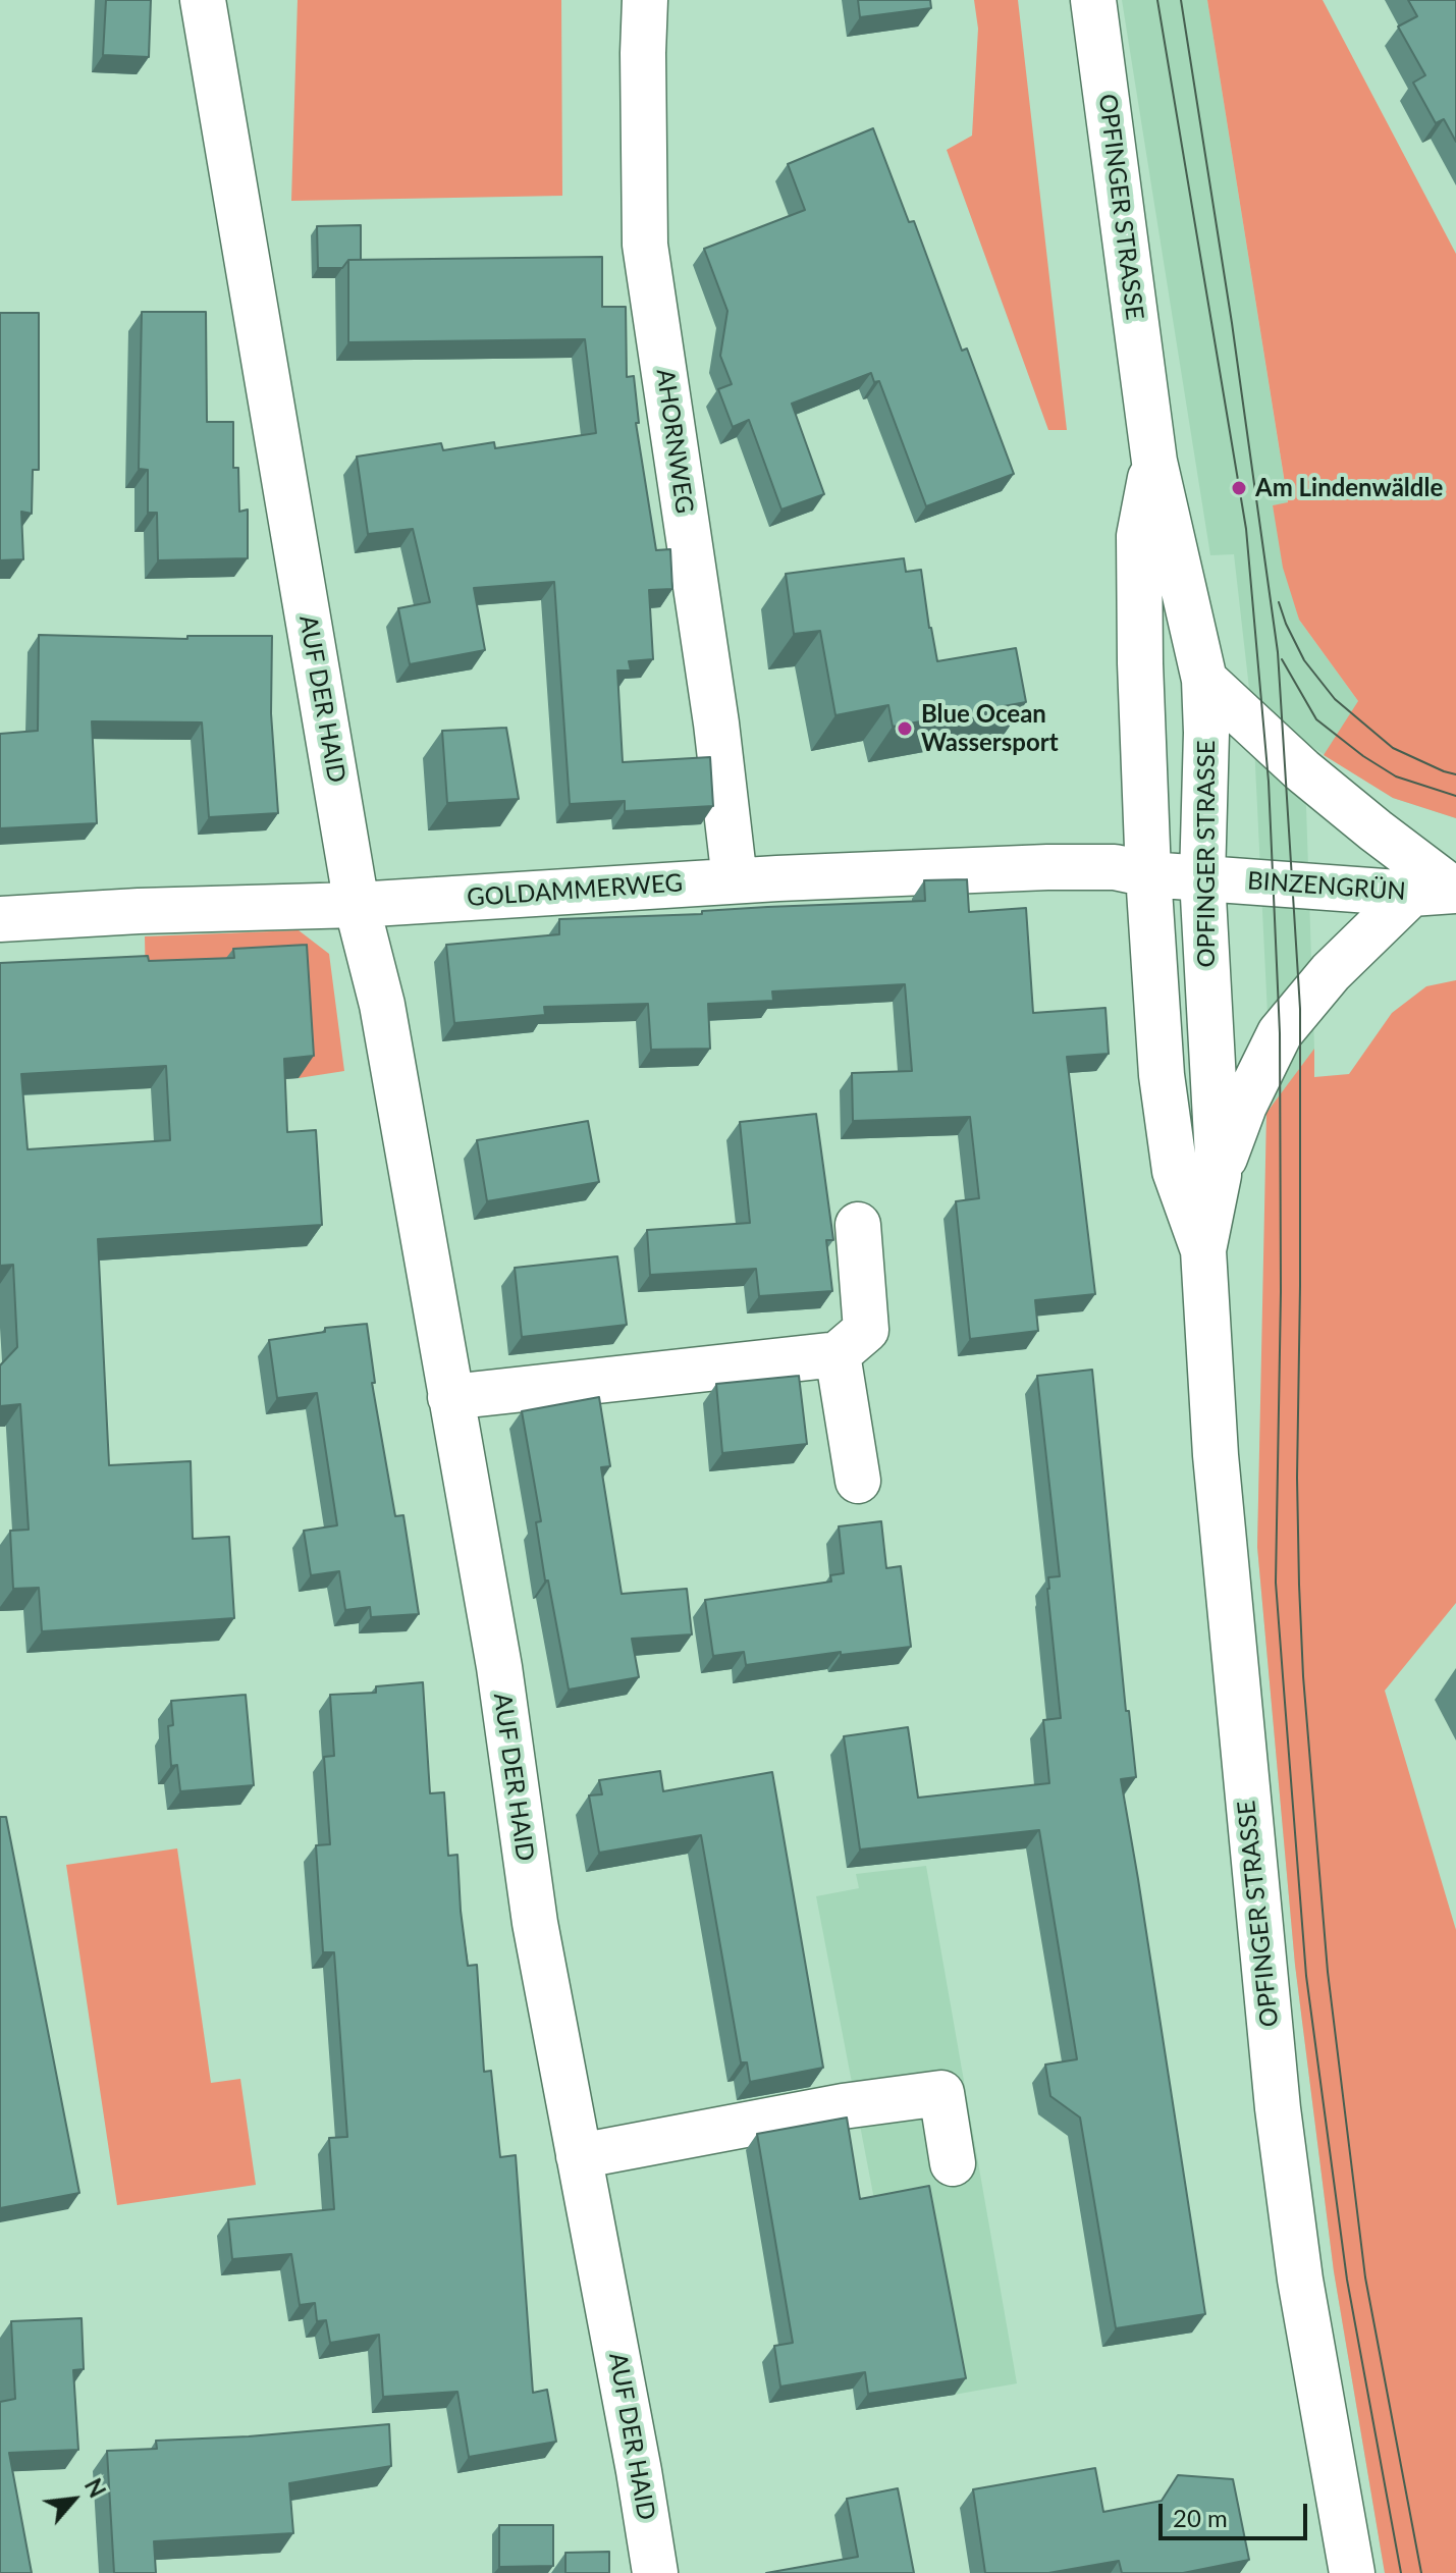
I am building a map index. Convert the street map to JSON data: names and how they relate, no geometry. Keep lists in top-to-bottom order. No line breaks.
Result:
{"streets":{"street":["OPFINGER STRASSE","AHORNWEG","AUF DER HAID","BINZENGRÜN","GOLDAMMERWEG"]},"crossings":[["OPFINGER STRASSE","BINZENGRÜN"],["OPFINGER STRASSE","GOLDAMMERWEG"],["AHORNWEG","GOLDAMMERWEG"],["AUF DER HAID","GOLDAMMERWEG"],["BINZENGRÜN","GOLDAMMERWEG"]],"places":["Am Lindenwäldle","Blue Ocean Wassersport"],"scale_bar":"20 m","north":"top right"}
